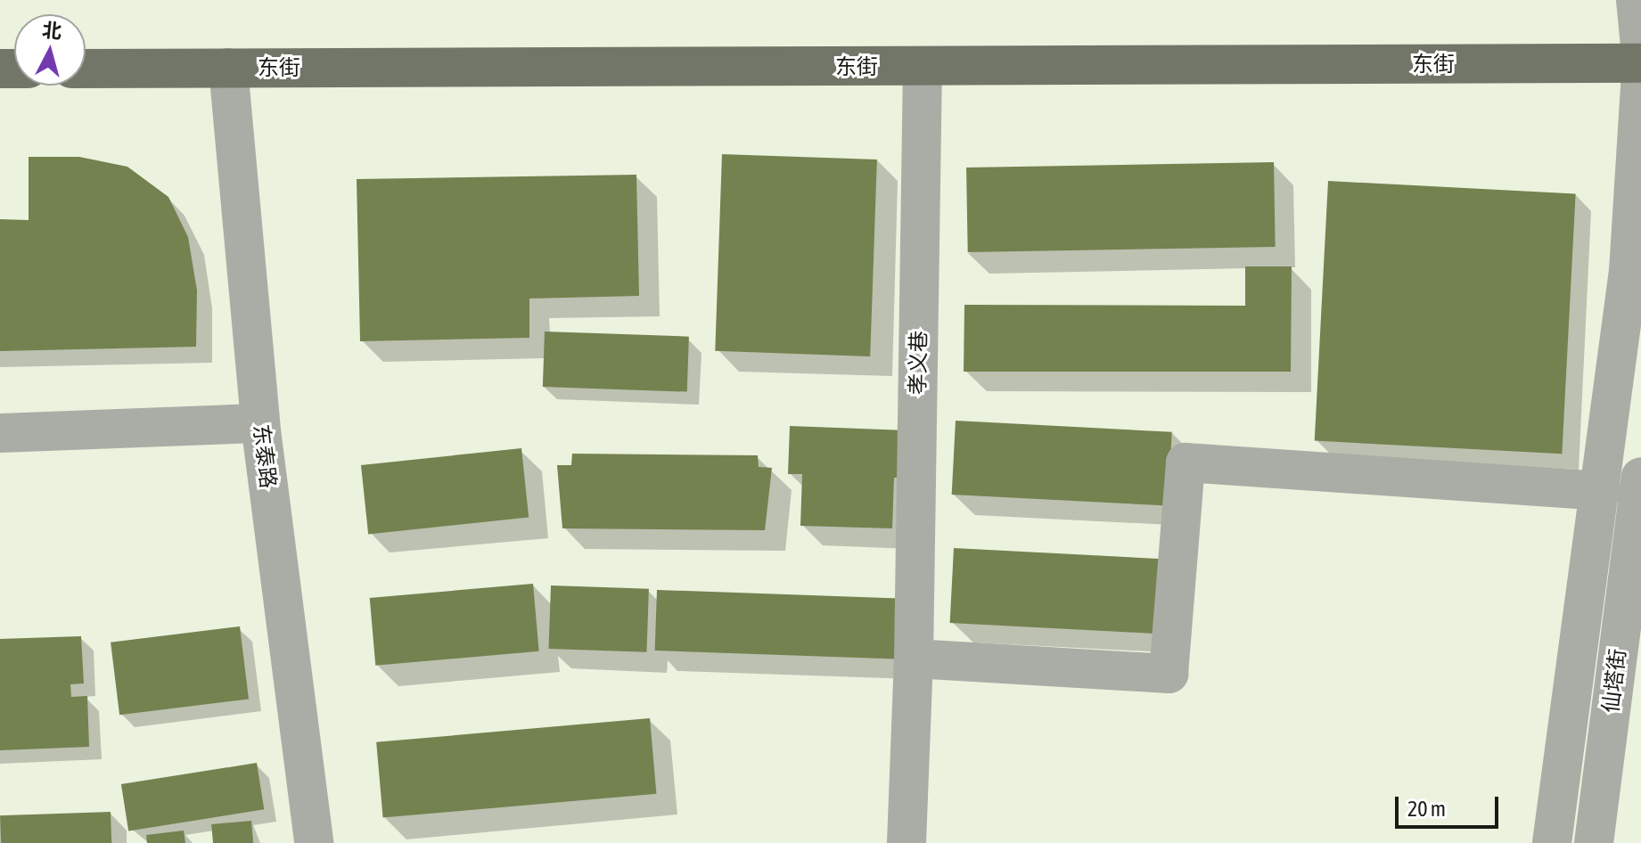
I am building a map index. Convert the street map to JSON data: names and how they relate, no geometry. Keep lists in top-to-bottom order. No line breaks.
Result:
{"streets":{"main road":["东街"],"street":["孝义巷","东泰路","仙塔街"]},"crossings":[["东街","孝义巷"],["东街","东泰路"]],"scale_bar":"20 m","north":"top"}
